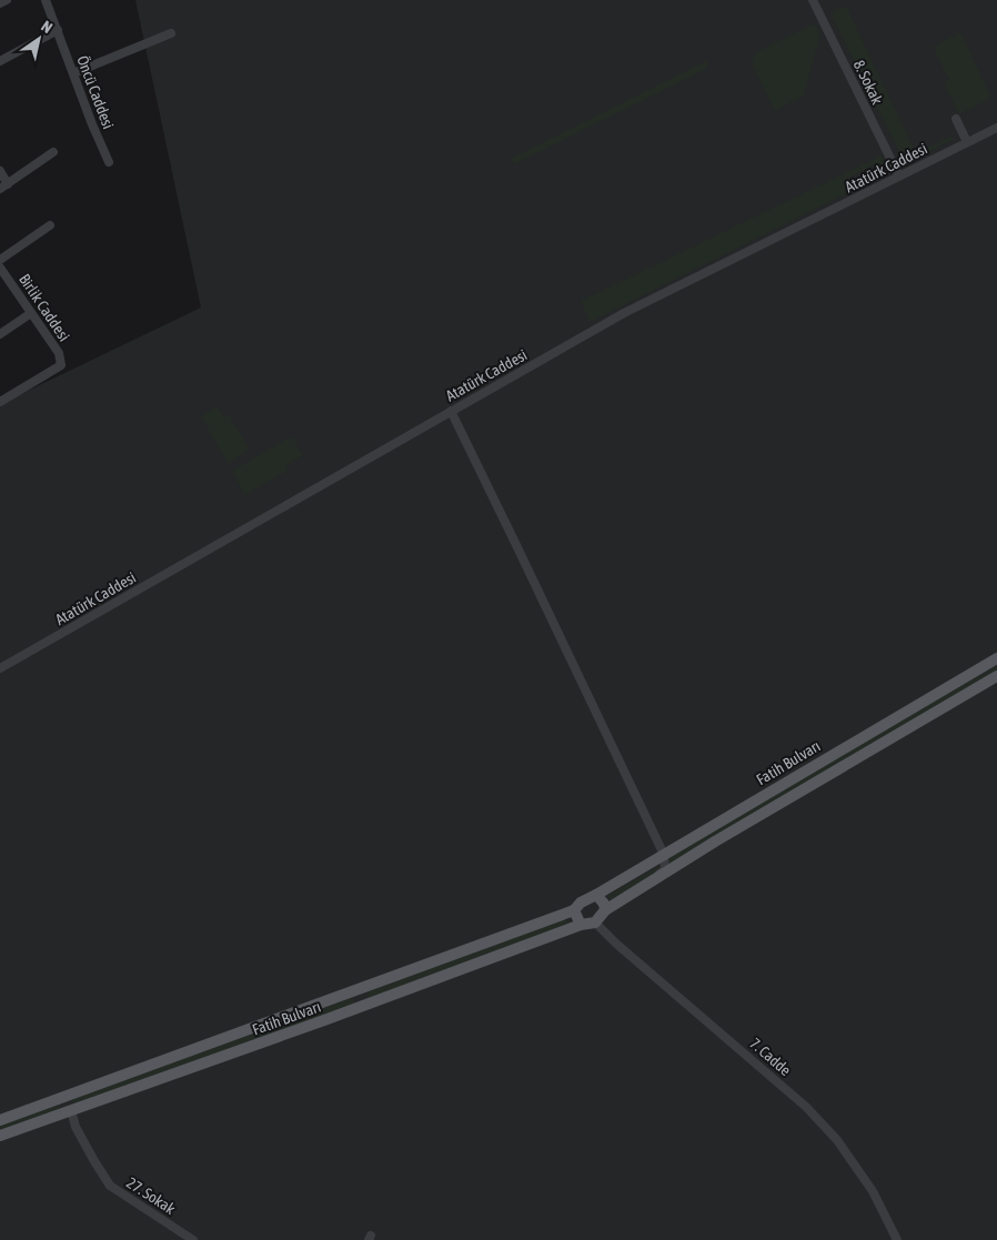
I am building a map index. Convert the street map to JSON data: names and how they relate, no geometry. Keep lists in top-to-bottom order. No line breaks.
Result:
{"streets":{"main road":["Fatih Bulvarı"],"street":["8. Sokak","Öncü Caddesi","Atatürk Caddesi","Birlik Caddesi","7. Cadde","27. Sokak"]},"crossings":[["8. Sokak","Atatürk Caddesi"],["Fatih Bulvarı","7. Cadde"],["Fatih Bulvarı","27. Sokak"]],"north":"top right"}
